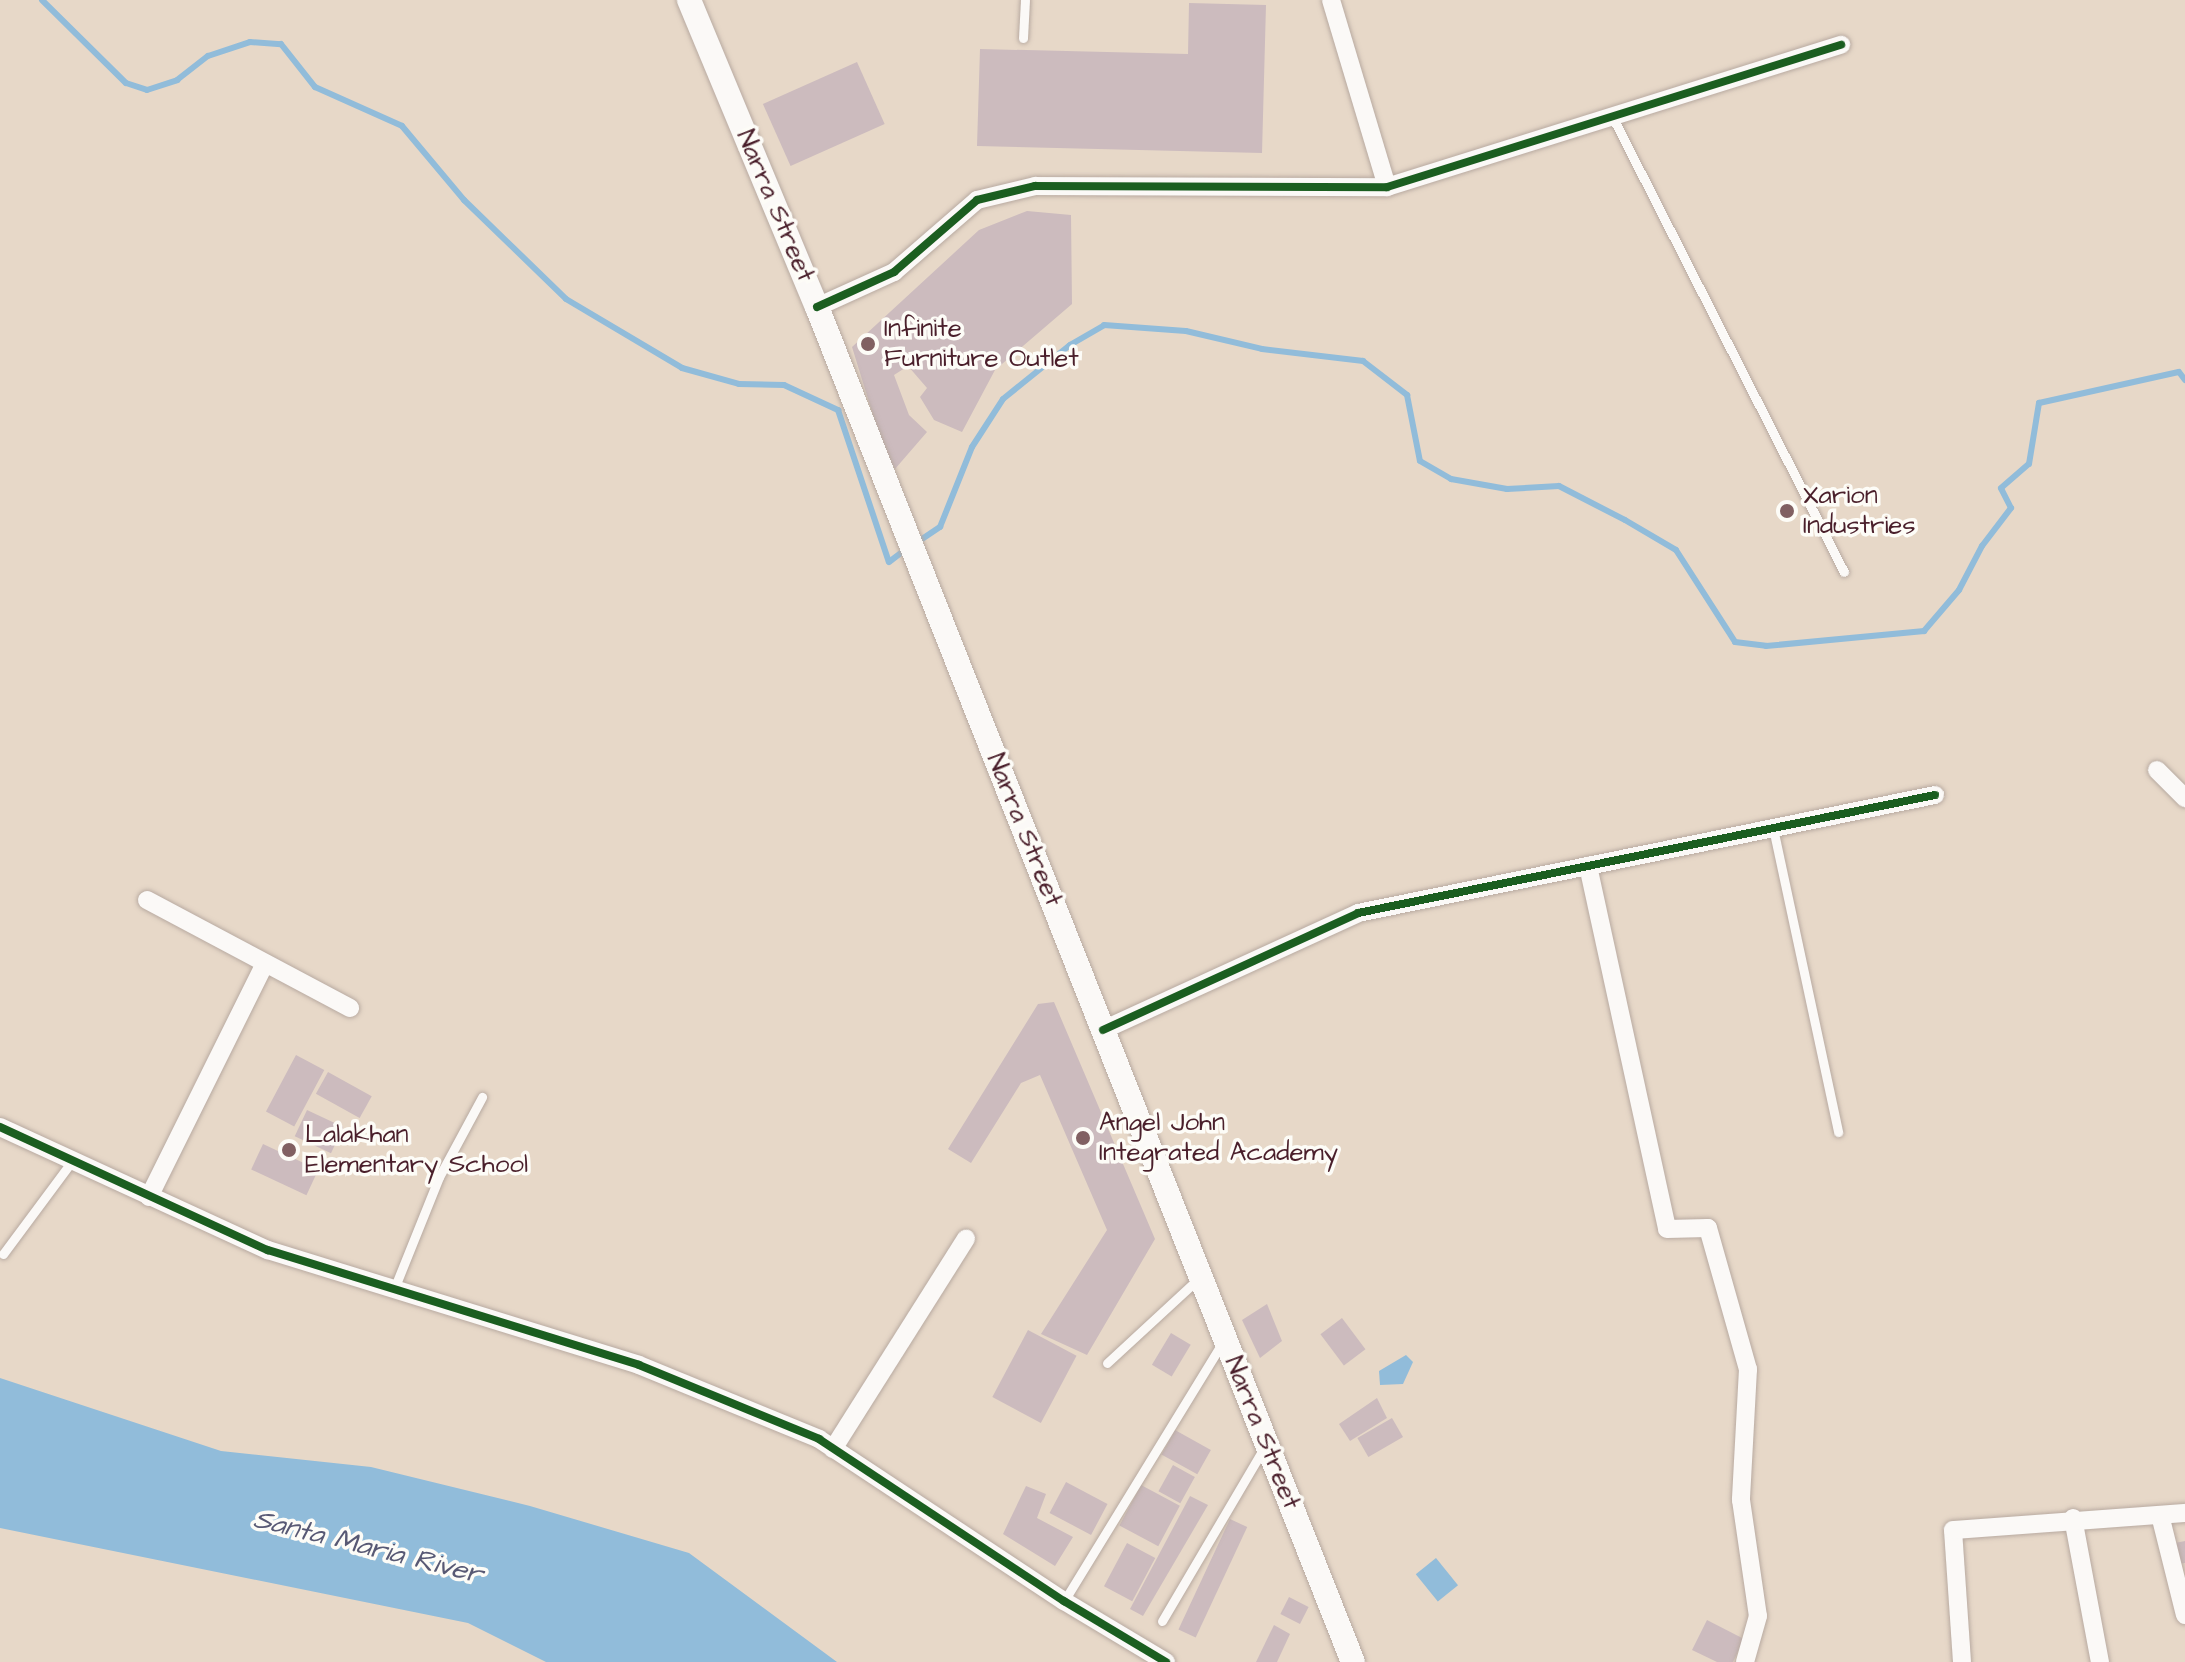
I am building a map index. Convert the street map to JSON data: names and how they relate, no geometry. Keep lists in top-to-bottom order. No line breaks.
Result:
{"streets":{"main road":["Narra Street"]},"water":["Santa Maria River"],"places":["Infinite Furniture Outlet","Xarion Industries","Angel John Integrated Academy","Lalakhan Elementary School"]}
